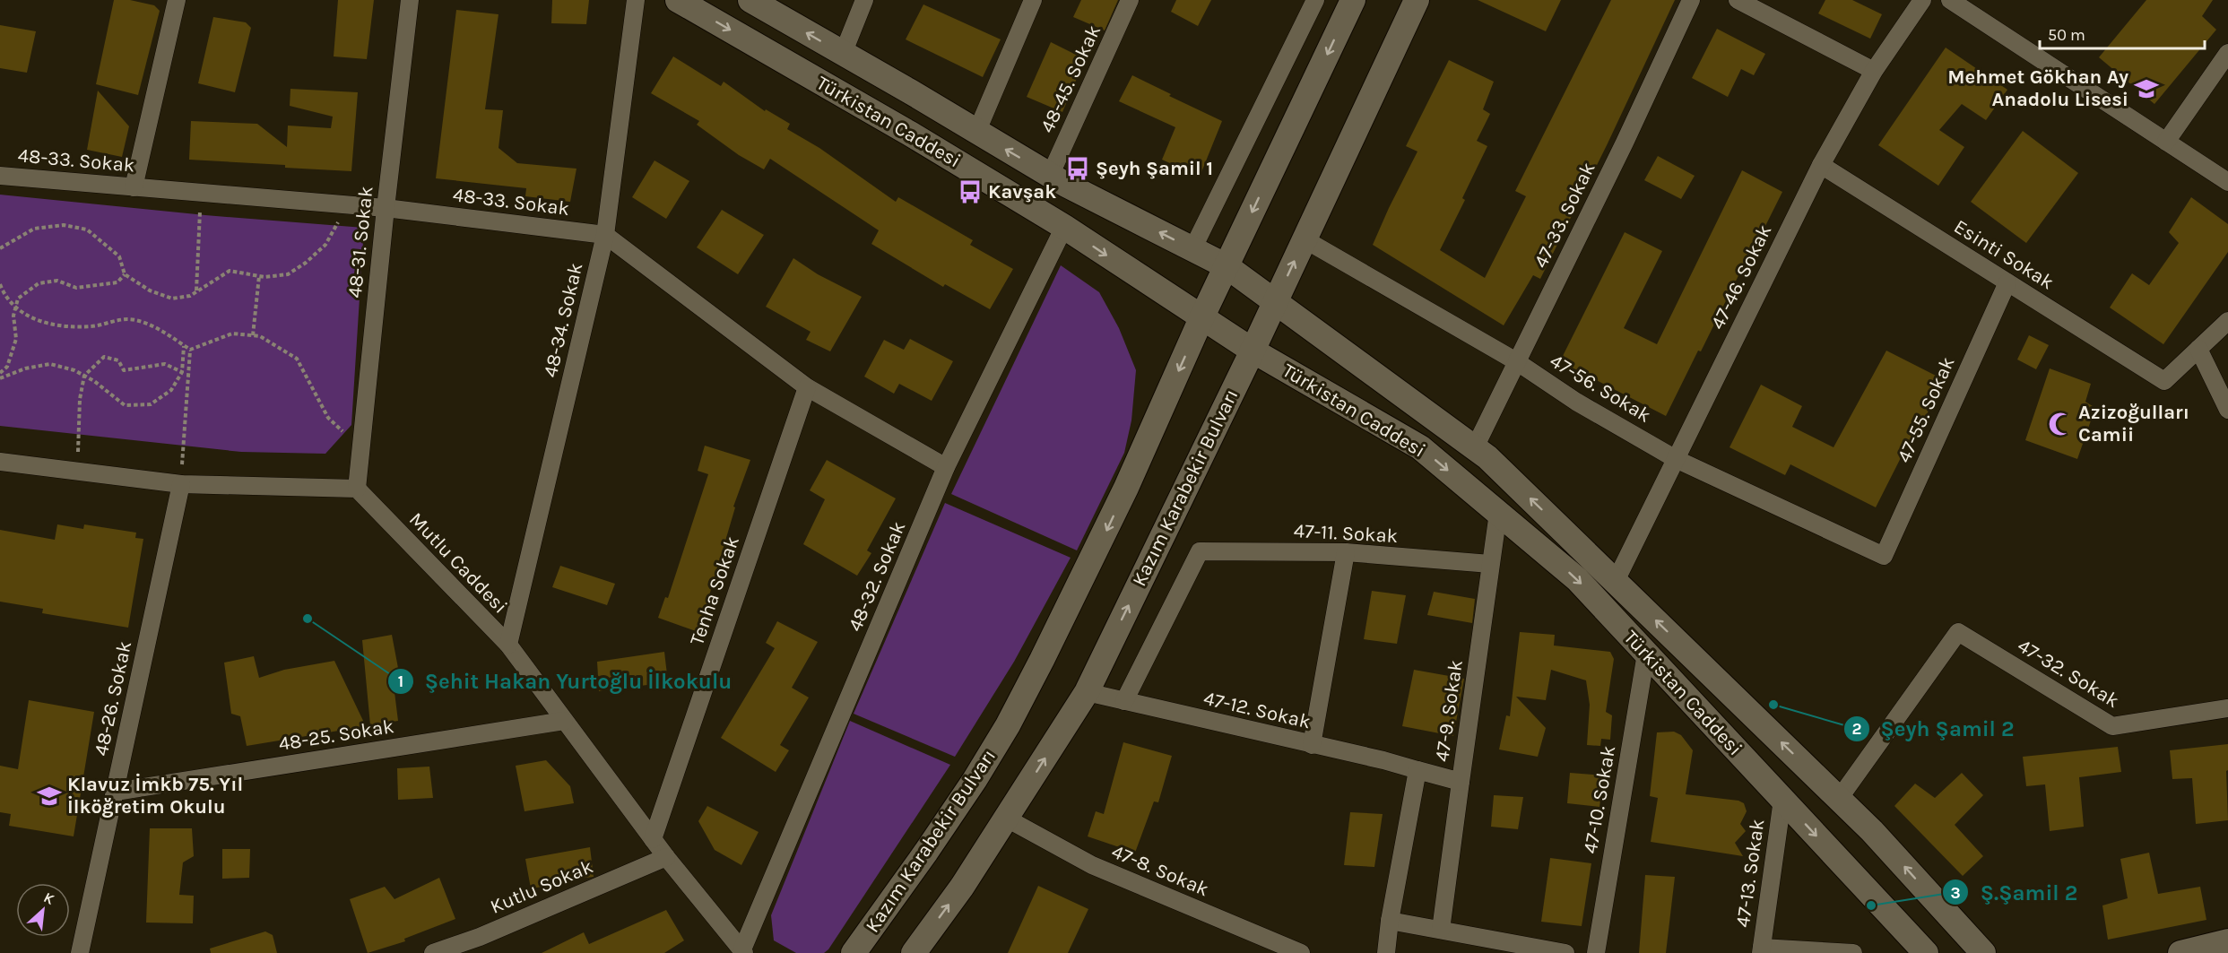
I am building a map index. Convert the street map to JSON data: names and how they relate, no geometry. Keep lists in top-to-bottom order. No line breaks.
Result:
{"streets":{"street":["48-45. Sokak","Türkistan Caddesi","48-33. Sokak","47-33. Sokak","48-31. Sokak","Esinti Sokak","47-46. Sokak","48-34. Sokak","47-56. Sokak","47-55. Sokak","Kazım Karabekir Bulvarı","47-11. Sokak","Mutlu Caddesi","48-32. Sokak","Tenha Sokak","47-32. Sokak","48-26. Sokak","47-12. Sokak","47-9. Sokak","48-25. Sokak","47-10. Sokak","47-8. Sokak","47-13. Sokak","Kutlu Sokak"]},"crossings":[["48-45. Sokak","Türkistan Caddesi"],["Türkistan Caddesi","47-33. Sokak"],["Türkistan Caddesi","47-46. Sokak"],["Türkistan Caddesi","Kazım Karabekir Bulvarı"],["Türkistan Caddesi","48-32. Sokak"],["Türkistan Caddesi","47-32. Sokak"],["Türkistan Caddesi","47-9. Sokak"],["Türkistan Caddesi","47-10. Sokak"],["Türkistan Caddesi","47-13. Sokak"],["48-33. Sokak","48-31. Sokak"],["48-33. Sokak","48-34. Sokak"],["47-33. Sokak","47-56. Sokak"],["48-31. Sokak","Mutlu Caddesi"],["Esinti Sokak","47-46. Sokak"],["Esinti Sokak","47-55. Sokak"],["47-46. Sokak","47-56. Sokak"],["48-34. Sokak","Mutlu Caddesi"],["47-56. Sokak","47-55. Sokak"],["47-56. Sokak","Kazım Karabekir Bulvarı"],["Kazım Karabekir Bulvarı","47-12. Sokak"],["Kazım Karabekir Bulvarı","47-8. Sokak"],["47-11. Sokak","47-12. Sokak"],["47-11. Sokak","47-9. Sokak"],["Mutlu Caddesi","48-32. Sokak"],["Mutlu Caddesi","Tenha Sokak"],["Mutlu Caddesi","48-25. Sokak"],["Mutlu Caddesi","Kutlu Sokak"],["48-26. Sokak","48-25. Sokak"],["47-12. Sokak","47-9. Sokak"]],"places":{"school or university":["Mehmet Gökhan Ay Anadolu Lisesi","Klavuz İmkb 75. Yıl İlköğretim Okulu"],"bus stop":["Şeyh Şamil 1","Kavşak"],"mosque":["Azizoğulları Camii"],"other":["Şehit Hakan Yurtoğlu İlkokulu","Şeyh Şamil 2","Ş.Şamil 2"]},"scale_bar":"50 m","north":"top right"}
